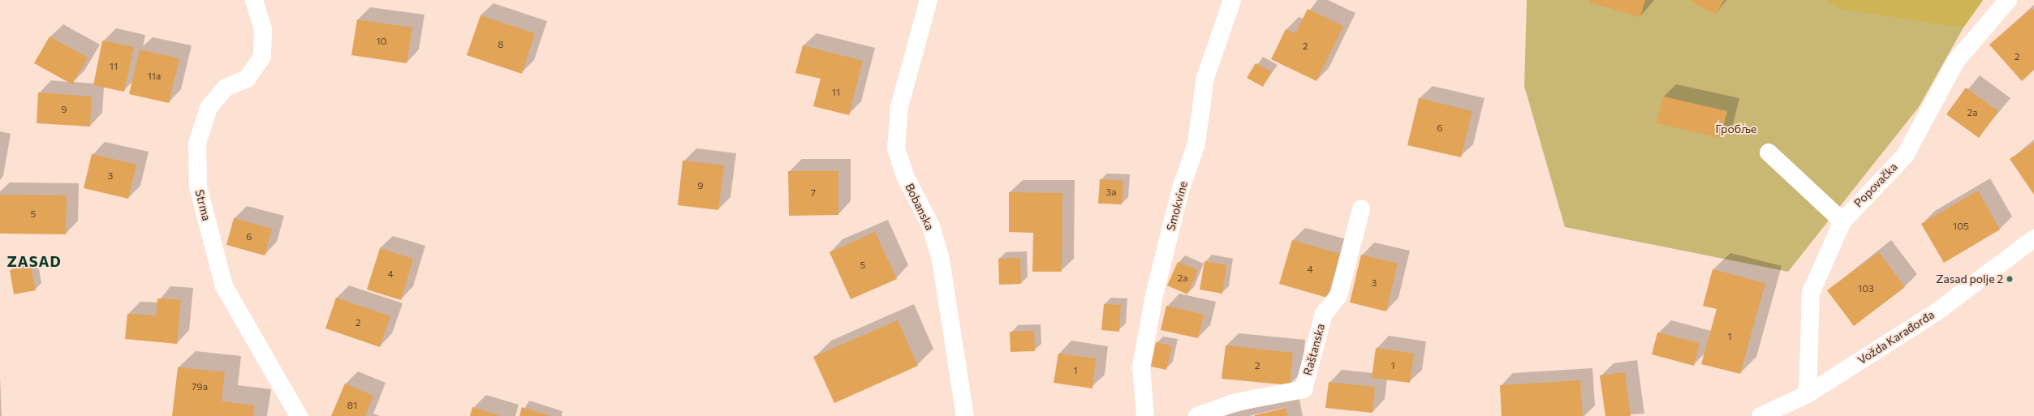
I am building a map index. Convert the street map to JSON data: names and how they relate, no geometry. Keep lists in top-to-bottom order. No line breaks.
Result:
{"streets":{"street":["Popovačka","Strma","Smokvine","Bobanska","Vožda Karađorđa","Raštanska"]},"crossings":[["Popovačka","Vožda Karađorđa"]],"districts":["ZASAD"],"parks":["Гробље"],"places":["Zasad polje 2"],"house_numbers":["10","8","2","2","11","11a","11","9","2a","6","3","9","3a","7","5","105","6","5","4","4","2a","3","103","2","1","2","1","1","79a","81"]}
